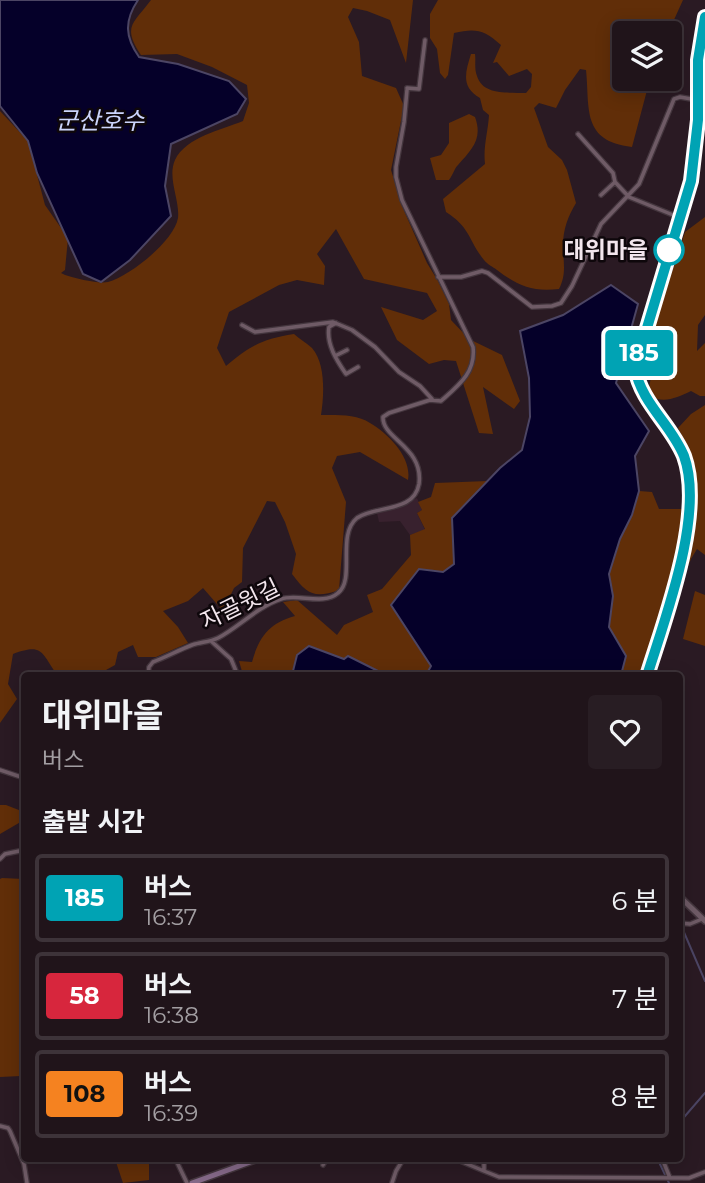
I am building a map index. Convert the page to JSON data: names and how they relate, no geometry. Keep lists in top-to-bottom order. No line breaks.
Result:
{"streets":{"street":["자골윗길"]},"water":["군산호수"],"places":["대위마을"],"lines":["bus line 185"],"page":{"on_map":"185","heading":[["대위마을","버스"],"출발 시간"],"list":[{"mark":"185","name":"버스","note":"16:37","value":"6 분"},{"mark":"58","name":"버스","note":"16:38","value":"7 분"},{"mark":"108","name":"버스","note":"16:39","value":"8 분"}]}}
